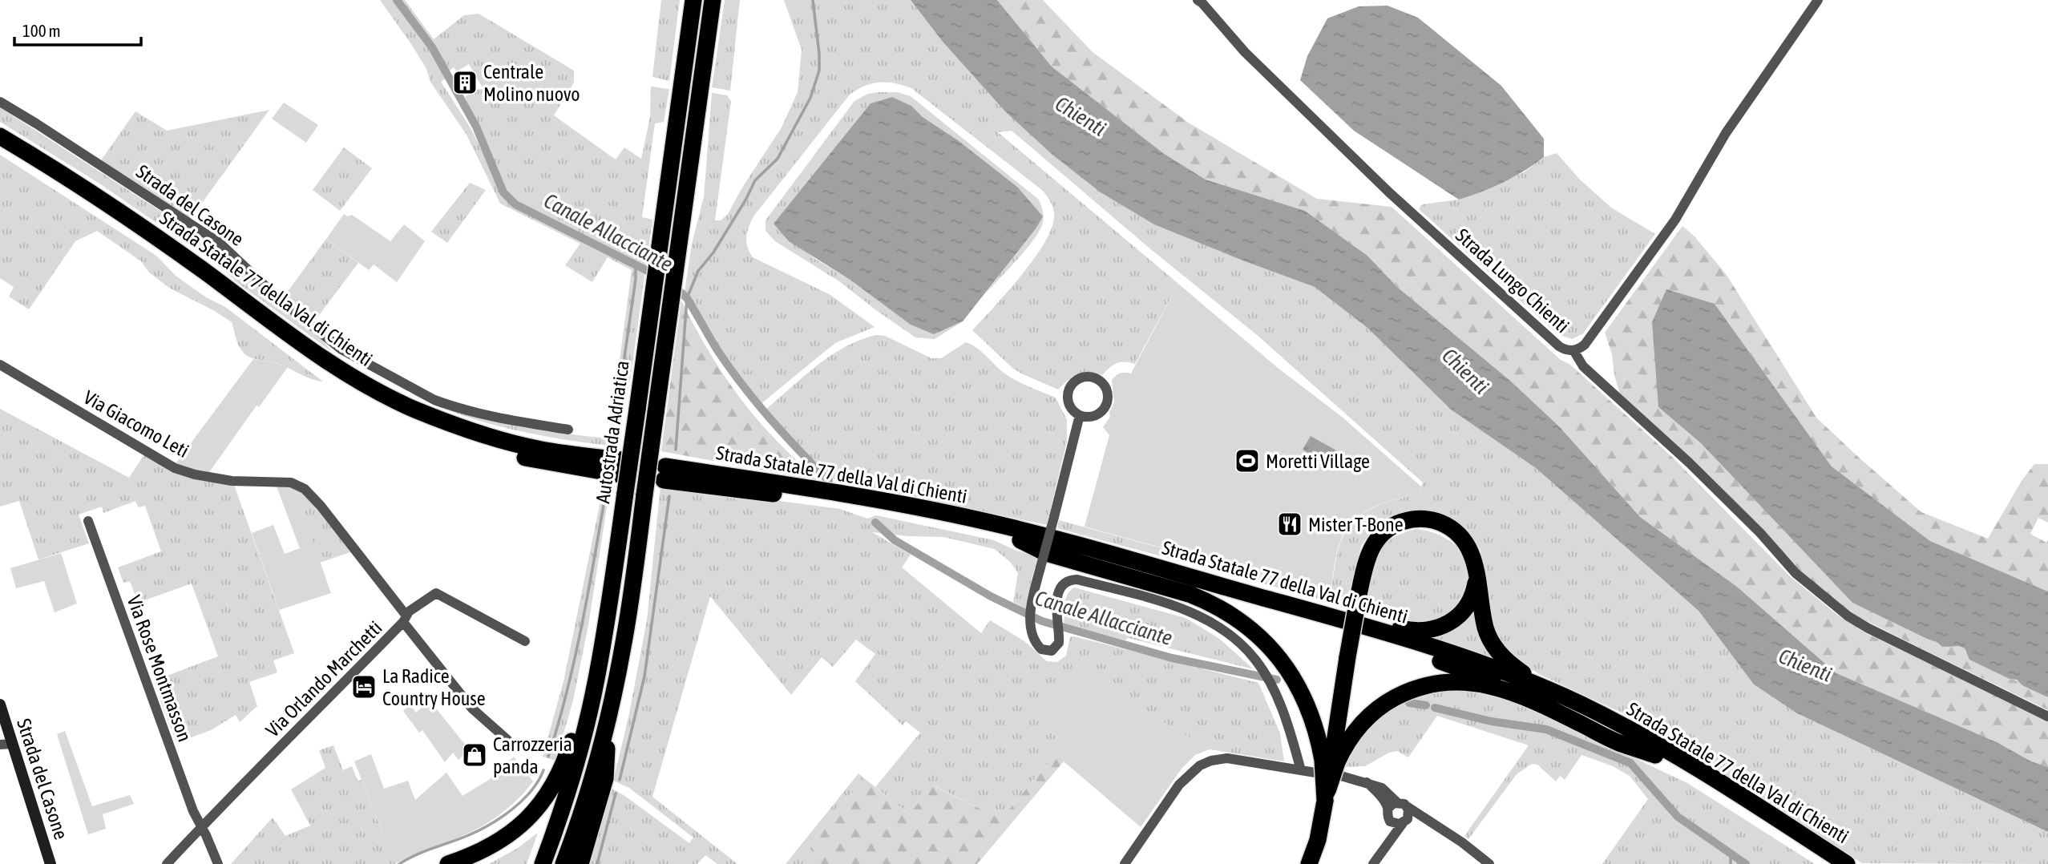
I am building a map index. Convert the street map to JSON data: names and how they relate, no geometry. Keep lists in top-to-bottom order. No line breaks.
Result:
{"streets":{"highway":["Strada Statale 77 della Val di Chienti","Autostrada Adriatica"],"street":["Strada del Casone","Strada Lungo Chienti","Via Giacomo Leti","Via Rose Montmasson","Via Orlando Marchetti"]},"crossings":[["Via Giacomo Leti","Via Orlando Marchetti"],["Via Rose Montmasson","Via Orlando Marchetti"]],"water":["Chienti","Canale Allacciante"],"places":{"building":["Centrale Molino nuovo"],"sports":["Moretti Village"],"restaurant":["Mister T-Bone"],"hotel":["La Radice Country House"],"shop":["Carrozzeria panda"]},"scale_bar":"100 m"}
